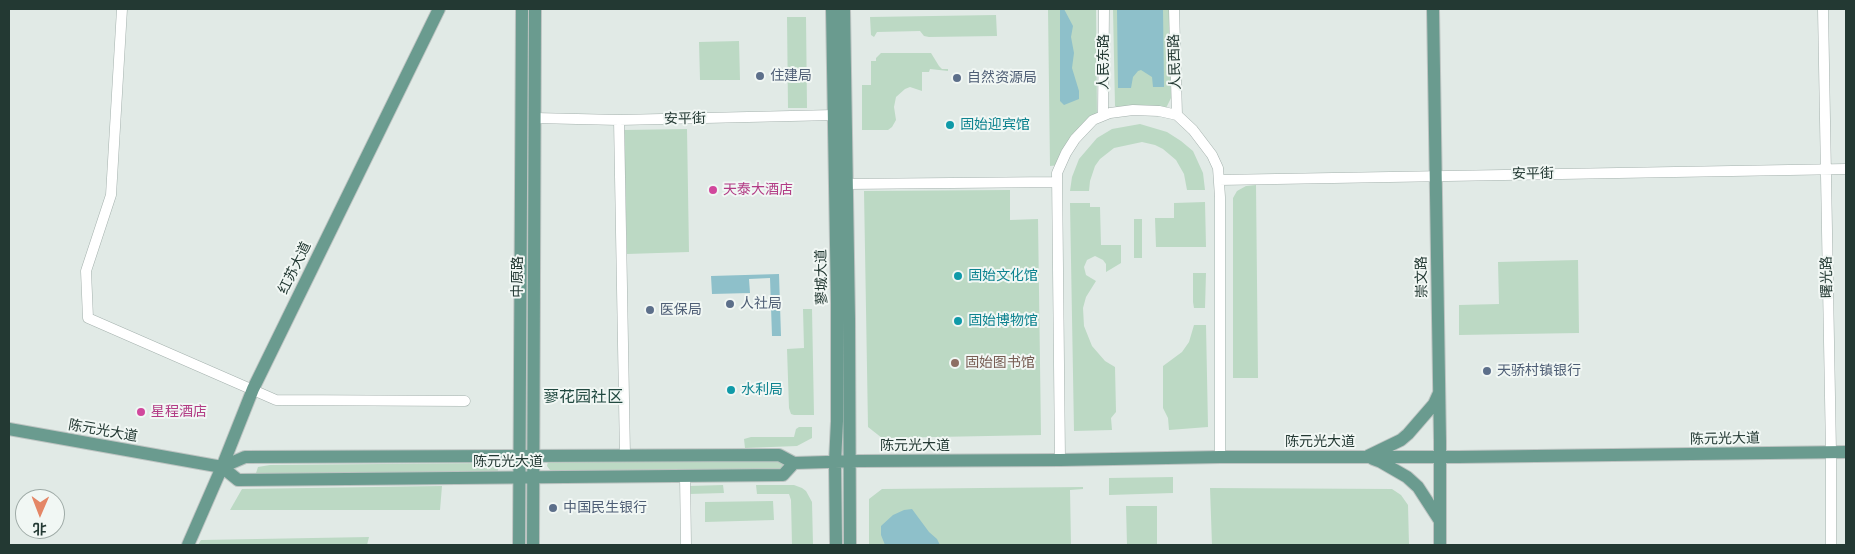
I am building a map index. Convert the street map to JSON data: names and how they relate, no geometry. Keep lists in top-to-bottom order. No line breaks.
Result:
{"streets":{"main road":["红苏大道","中原路","蓼城大道","崇文路","陈元光大道"],"street":["人民东路","人民西路","安平街","曙光路"]},"crossings":[["安平街","中原路"],["安平街","蓼城大道"],["安平街","崇文路"],["安平街","曙光路"],["红苏大道","陈元光大道"],["中原路","陈元光大道"],["蓼城大道","陈元光大道"],["崇文路","陈元光大道"],["曙光路","陈元光大道"]],"districts":["蓼花园社区"],"places":["住建局","自然资源局","固始迎宾馆","天泰大酒店","固始文化馆","人社局","医保局","固始博物馆","固始图书馆","天骄村镇银行","水利局","星程酒店","中国民生银行"],"north":"bottom"}
